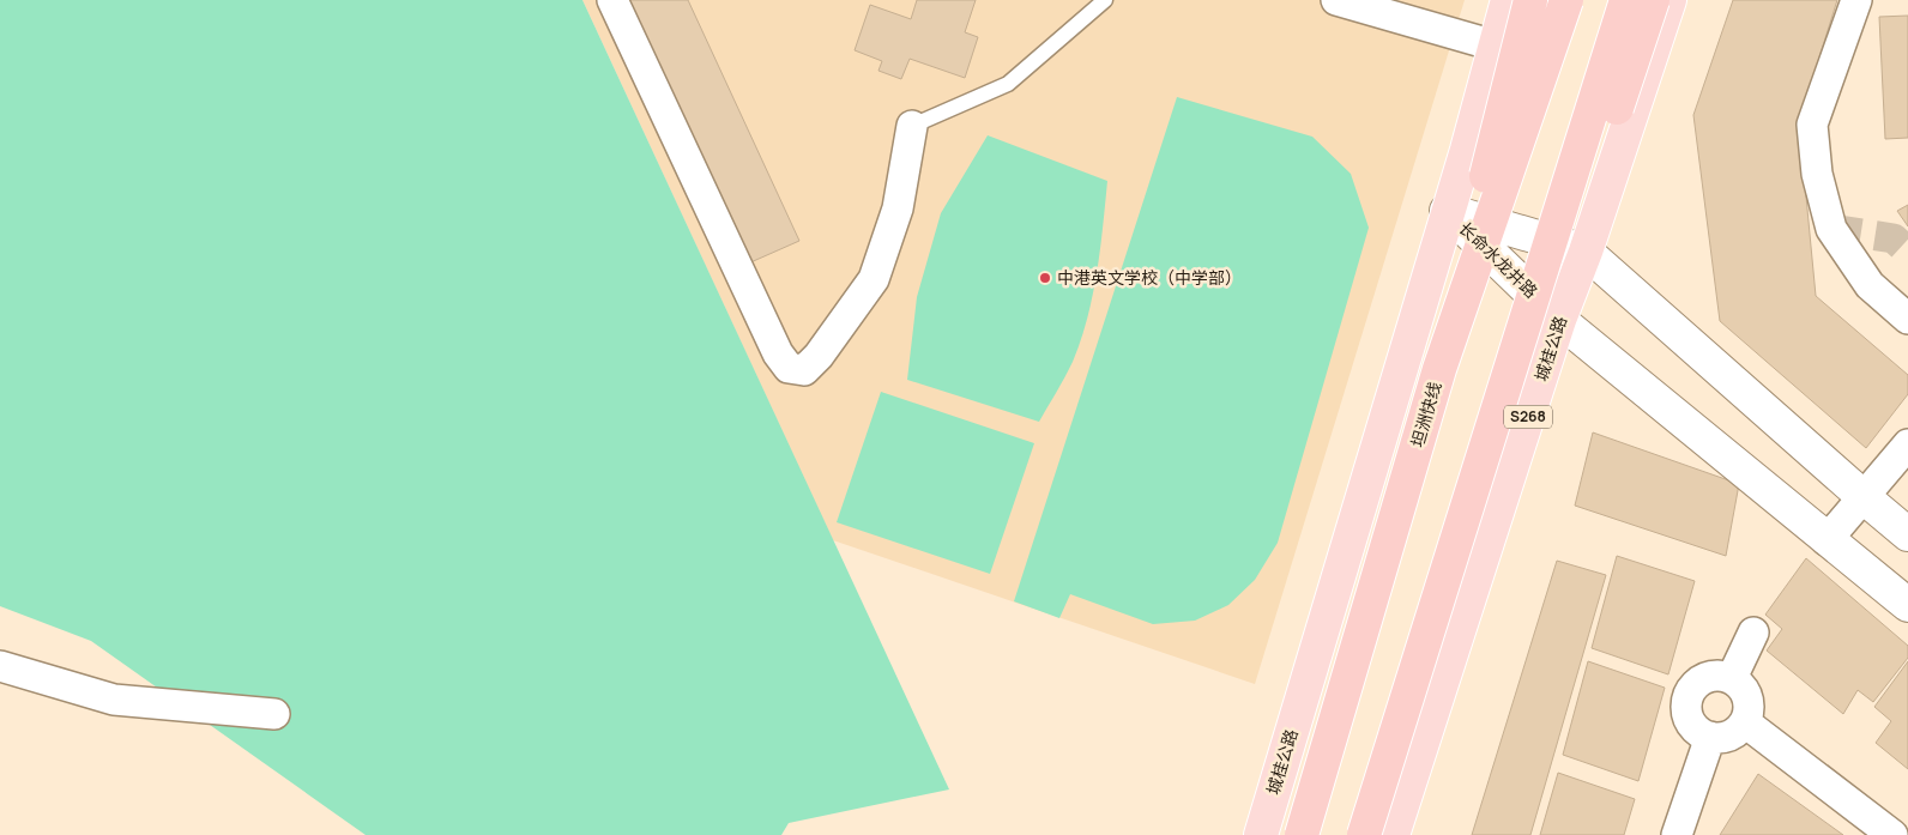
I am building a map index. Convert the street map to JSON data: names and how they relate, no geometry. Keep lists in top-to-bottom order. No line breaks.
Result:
{"streets":{"highway":["坦洲快线"],"main road":["城桂公路","S268"],"street":["长命水龙井路"]},"crossings":[["长命水龙井路","城桂公路"]],"places":["中港英文学校（中学部）"]}
